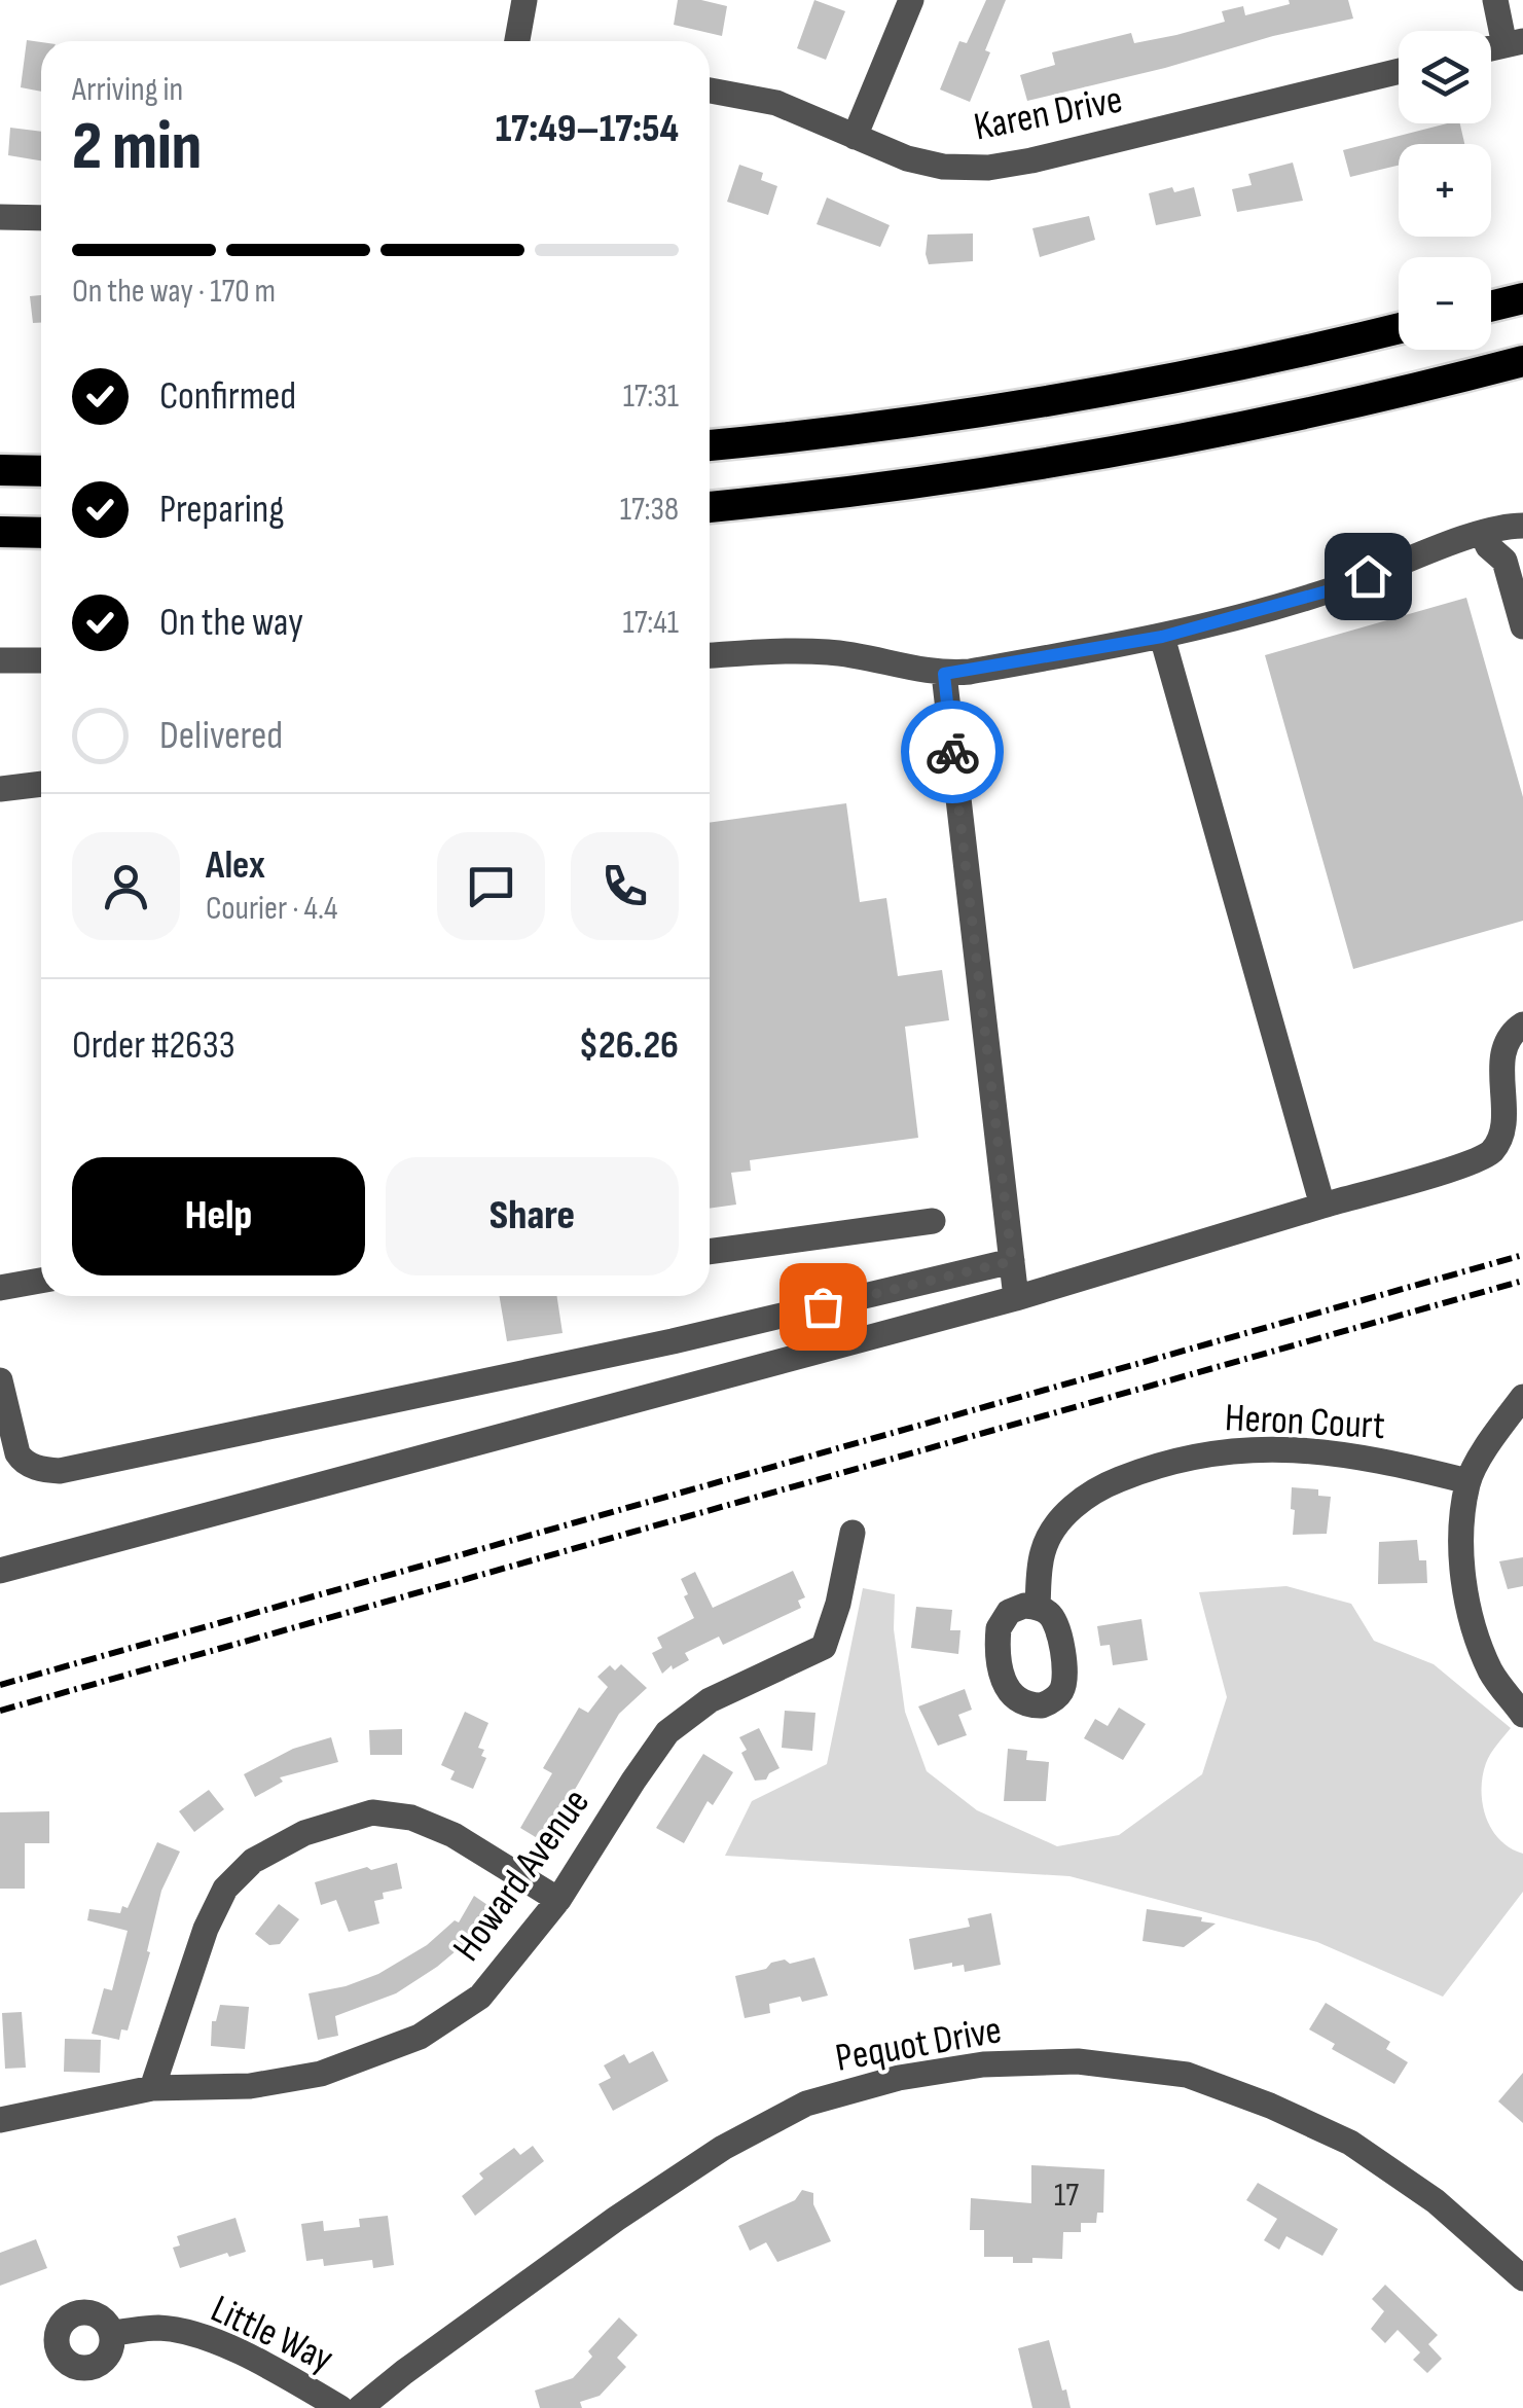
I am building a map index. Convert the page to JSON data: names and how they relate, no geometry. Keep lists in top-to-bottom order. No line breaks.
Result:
{"streets":{"street":["Karen Drive","Heron Court","Howard Avenue","Pequot Drive","Little Way"]},"house_numbers":["17"],"page":{"map_buttons":["+","−"],"heading":["2 min","Arriving in","17:49–17:54"],"panel":["Alex","Courier · 4.4","Order #2633","$26.26"],"bar":"On the way · 170 m","list":[["Confirmed","17:31"],["Preparing","17:38"],["On the way","17:41"],"Delivered"],"buttons":["Help","Share"]}}
